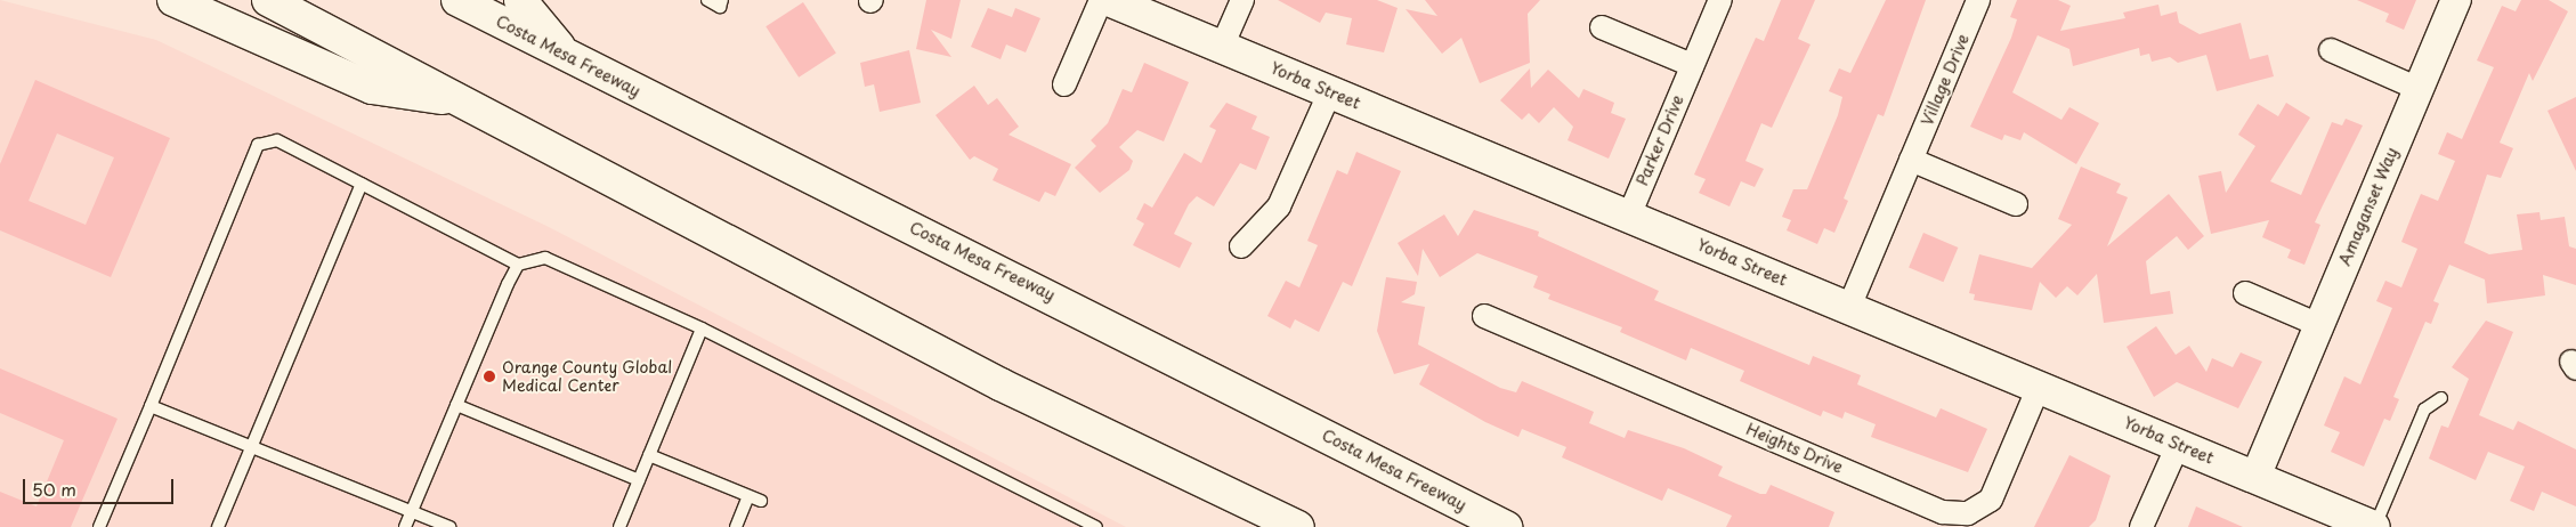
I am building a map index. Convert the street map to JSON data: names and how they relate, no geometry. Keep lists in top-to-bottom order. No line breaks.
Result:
{"streets":{"main road":["Costa Mesa Freeway","Yorba Street"],"street":["Village Drive","Parker Drive","Amaganset Way","Heights Drive"]},"crossings":[["Village Drive","Yorba Street"],["Yorba Street","Parker Drive"],["Yorba Street","Amaganset Way"],["Yorba Street","Heights Drive"]],"places":["Orange County Global Medical Center"],"scale_bar":"50 m"}
